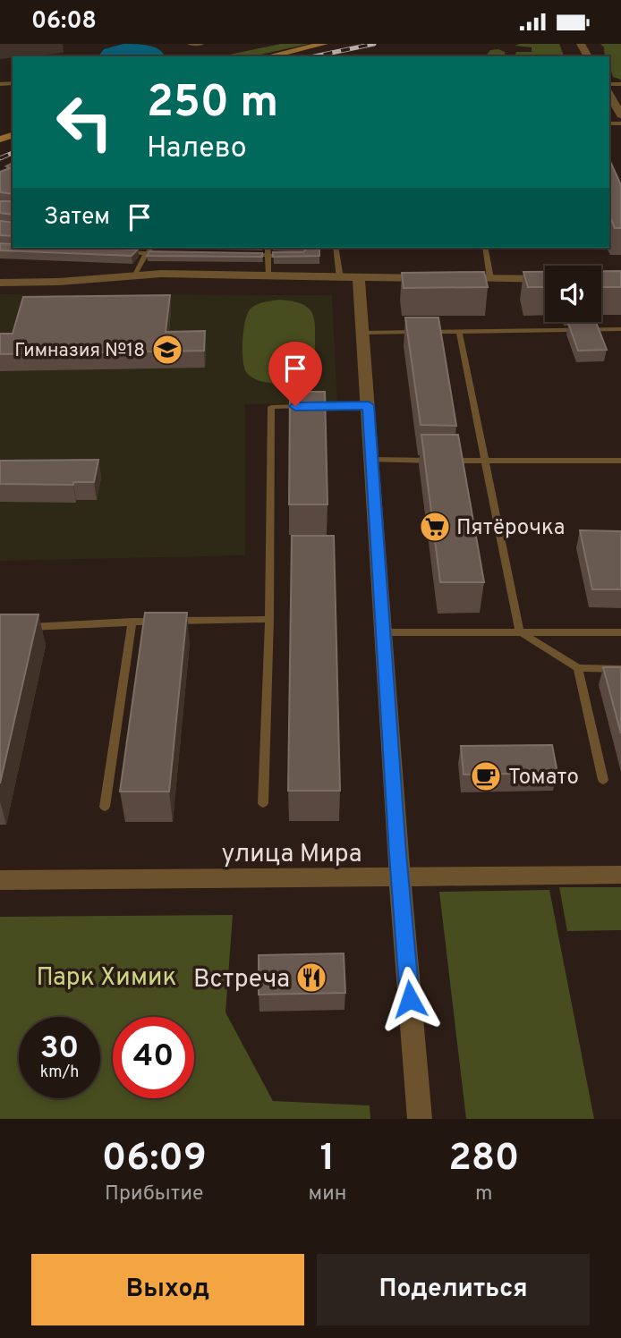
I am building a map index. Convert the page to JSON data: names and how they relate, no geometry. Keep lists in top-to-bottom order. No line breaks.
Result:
{"streets":{"street":["улица Мира"]},"parks":["Парк Химик"],"places":{"school or university":["Гимназия №18"],"supermarket":["Пятёрочка"],"cafe":["Томато"],"restaurant":["Встреча"]},"page":{"status":"06:08","turn":["250 m","Налево"],"then":"Затем","speed":"30 km/h","limit":"40","eta":["06:09","Прибытие","1","мин","280","m"],"buttons":["Выход","Поделиться"]}}
